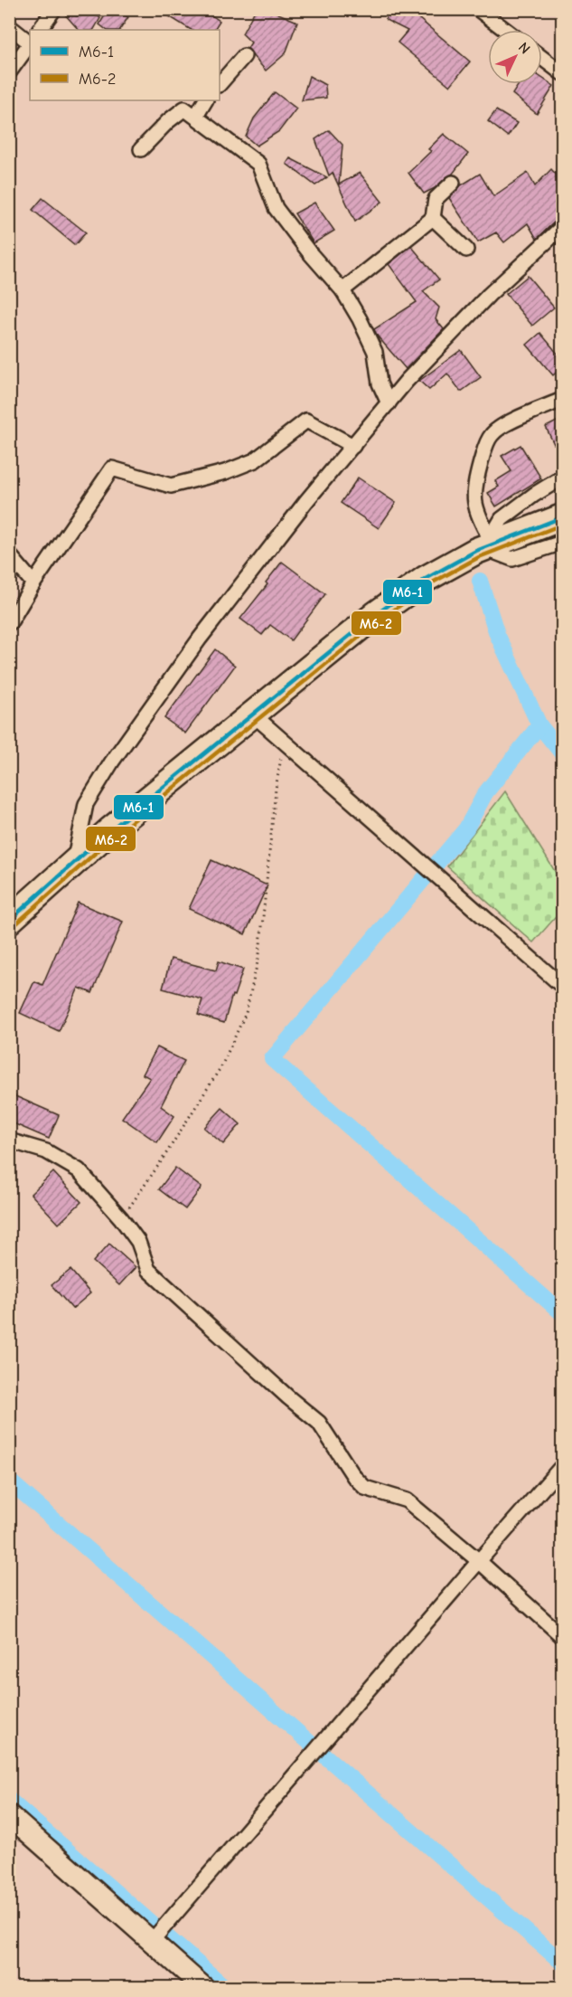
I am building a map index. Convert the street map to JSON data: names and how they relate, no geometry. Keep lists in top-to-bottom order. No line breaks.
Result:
{"lines":["transit line M6-1","transit line M6-2"],"legend":["M6-1","M6-2"],"north":"top right"}
